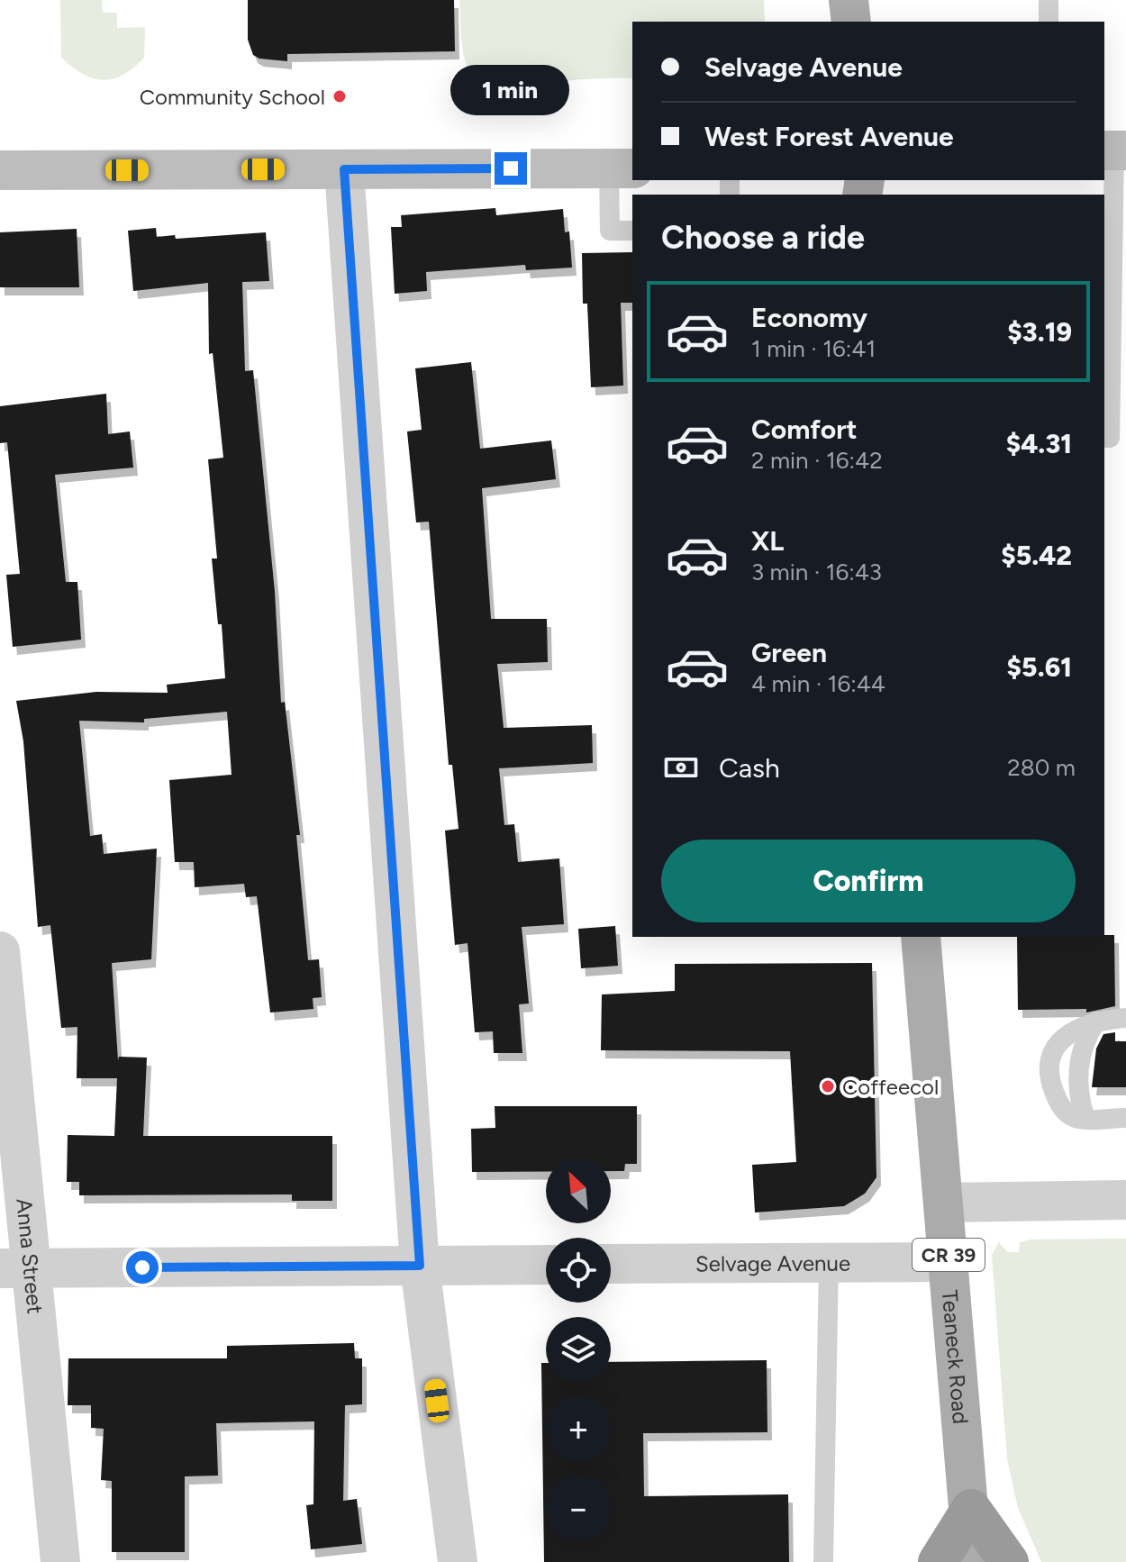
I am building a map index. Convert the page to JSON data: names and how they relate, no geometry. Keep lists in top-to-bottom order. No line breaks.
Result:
{"streets":{"main road":["CR 39","Teaneck Road"],"street":["Anna Street","Selvage Avenue"]},"crossings":[["Selvage Avenue","Teaneck Road"]],"places":["Community School","Coffeecol"],"north":"top left","page":{"banner":["Selvage Avenue","West Forest Avenue"],"bubble":"1 min","heading":"Choose a ride","list":[{"name":"Economy","note":"1 min · 16:41","value":"$3.19"},{"name":"Comfort","note":"2 min · 16:42","value":"$4.31"},{"name":"XL","note":"3 min · 16:43","value":"$5.42"},{"name":"Green","note":"4 min · 16:44","value":"$5.61"}],"pay":["Cash","280 m"],"buttons":"Confirm","map_buttons":["+","−"]}}
